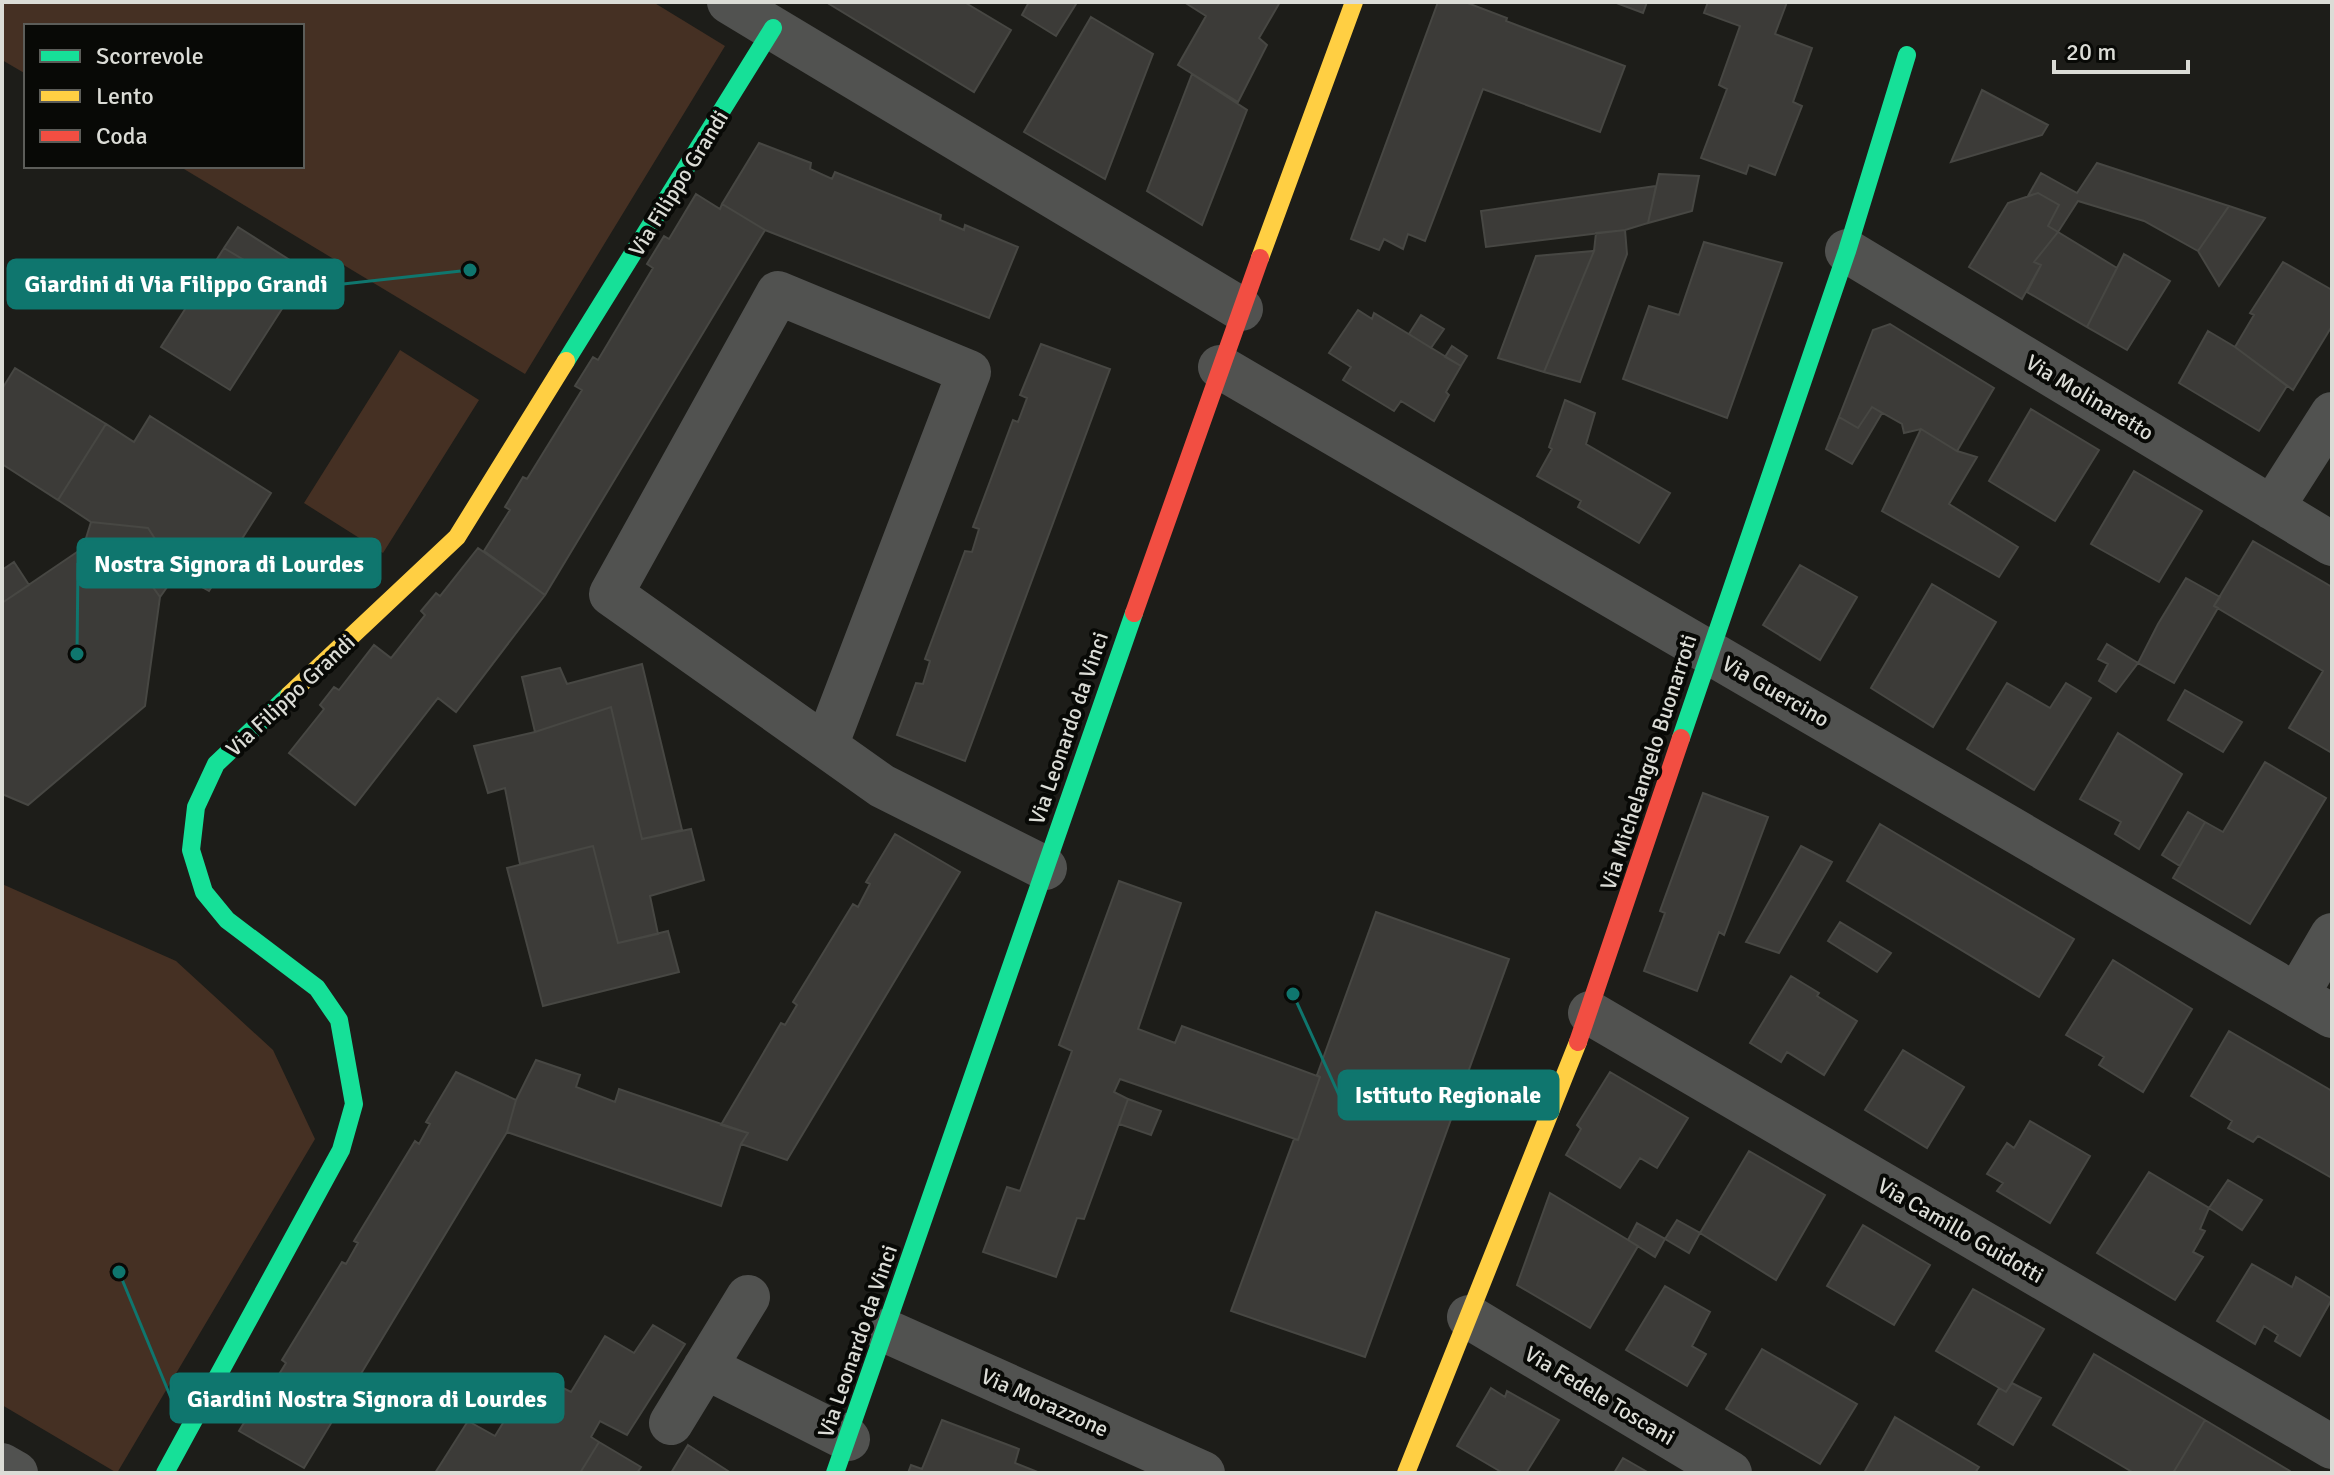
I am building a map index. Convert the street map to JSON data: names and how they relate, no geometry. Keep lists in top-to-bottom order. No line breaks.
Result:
{"streets":{"street":["Via Filippo Grandi","Via Molinaretto","Via Guercino","Via Leonardo da Vinci","Via Michelangelo Buonarroti","Via Camillo Guidotti","Via Fedele Toscani","Via Morazzone"]},"crossings":[["Via Molinaretto","Via Michelangelo Buonarroti"],["Via Guercino","Via Leonardo da Vinci"],["Via Guercino","Via Michelangelo Buonarroti"],["Via Leonardo da Vinci","Via Morazzone"],["Via Michelangelo Buonarroti","Via Camillo Guidotti"],["Via Michelangelo Buonarroti","Via Fedele Toscani"]],"places":["Giardini di Via Filippo Grandi","Nostra Signora di Lourdes","Istituto Regionale","Giardini Nostra Signora di Lourdes"],"legend":["Scorrevole","Lento","Coda"],"scale_bar":"20 m"}
